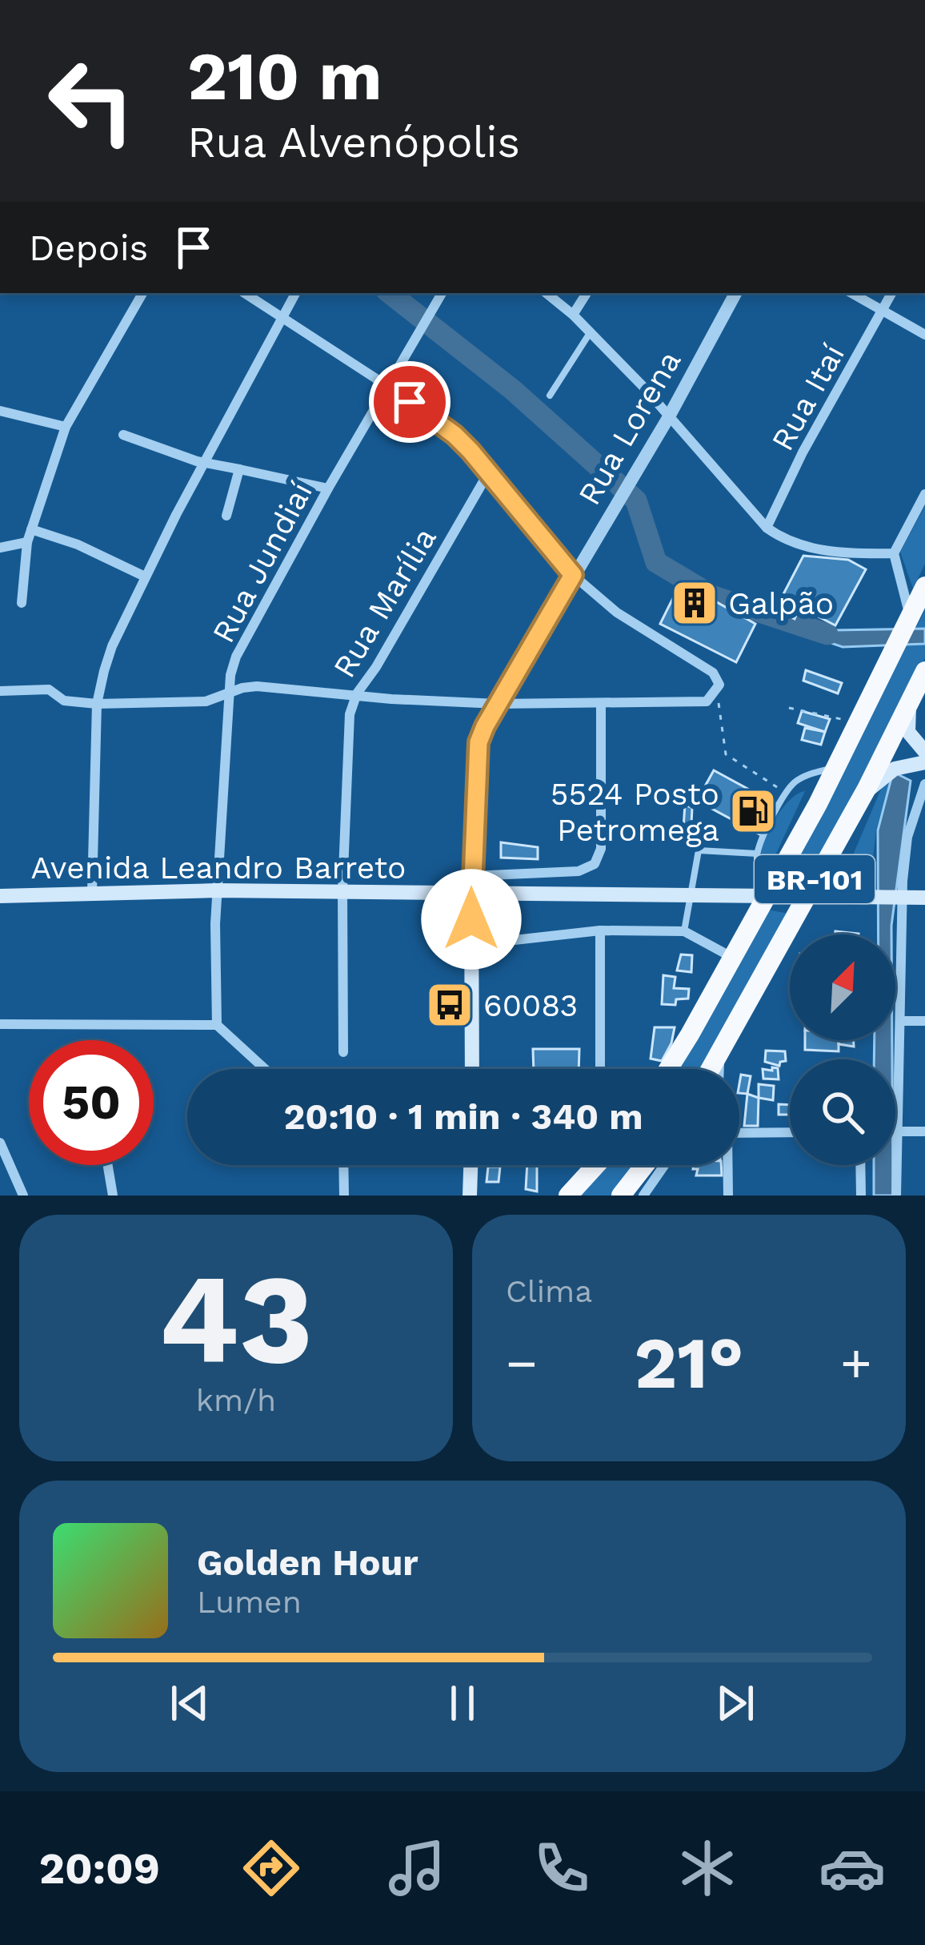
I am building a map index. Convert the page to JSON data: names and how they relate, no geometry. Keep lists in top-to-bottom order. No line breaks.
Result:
{"streets":{"highway":["BR-101"],"main road":["Rua Lorena","Avenida Leandro Barreto"],"street":["Rua Itaí","Rua Jundiaí","Rua Marília"]},"crossings":[["Rua Lorena","Avenida Leandro Barreto"],["Rua Jundiaí","Avenida Leandro Barreto"],["Rua Marília","Avenida Leandro Barreto"]],"places":{"building":["Galpão"],"fuel station":["5524 Posto Petromega"],"bus stop":["60083"]},"north":"top right","page":{"turn":["210 m","Rua Alvenópolis"],"then":"Depois","limit":"50","trip":"20:10 · 1 min · 340 m","tile":[["43","km/h"],"Clima"],"heat":["−","21°","+"],"song":["Golden Hour","Lumen"],"tabs":"20:09"}}
